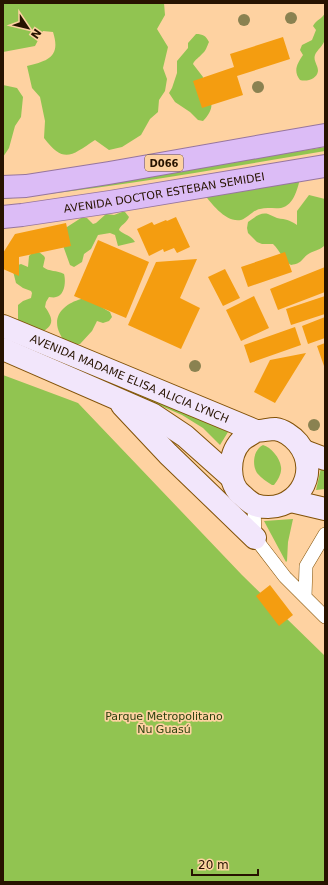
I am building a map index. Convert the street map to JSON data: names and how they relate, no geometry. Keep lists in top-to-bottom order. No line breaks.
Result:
{"streets":{"highway":["D066","AVENIDA DOCTOR ESTEBAN SEMIDEI"],"main road":["AVENIDA MADAME ELISA ALICIA LYNCH"]},"parks":["Parque Metropolitano Ñu Guasú"],"scale_bar":"20 m","north":"bottom right"}
